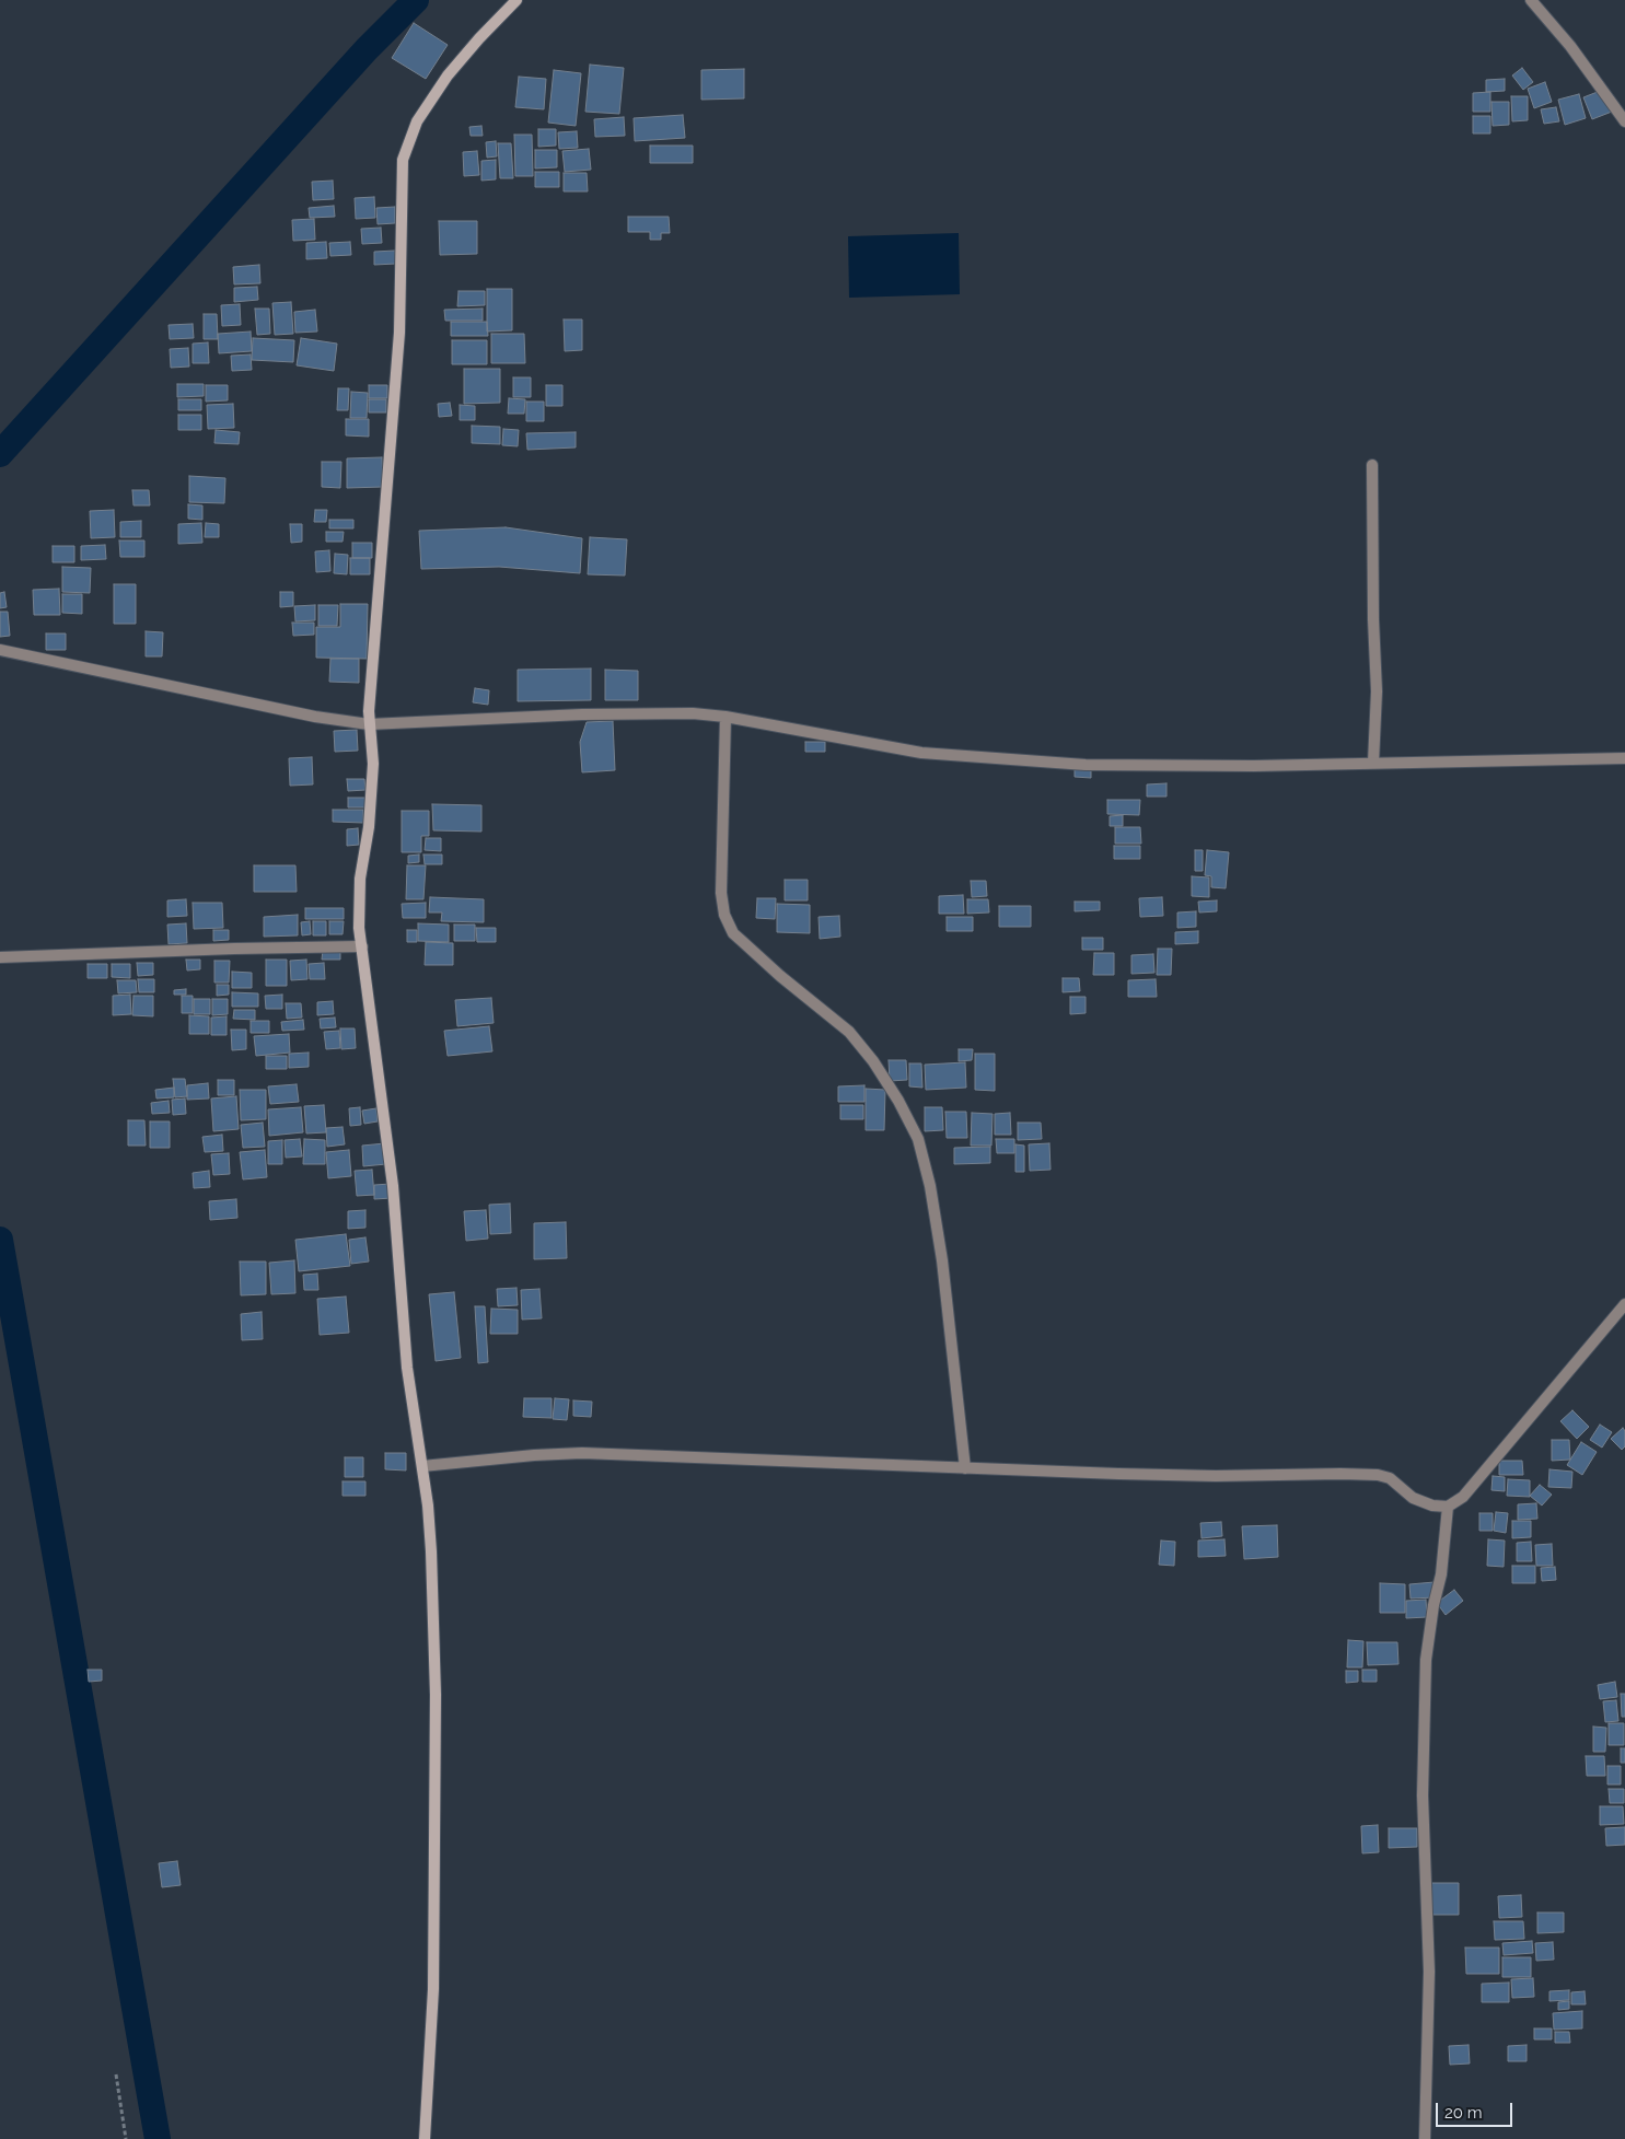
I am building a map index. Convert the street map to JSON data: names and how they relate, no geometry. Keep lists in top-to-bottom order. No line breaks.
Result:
{"scale_bar":"20 m"}
